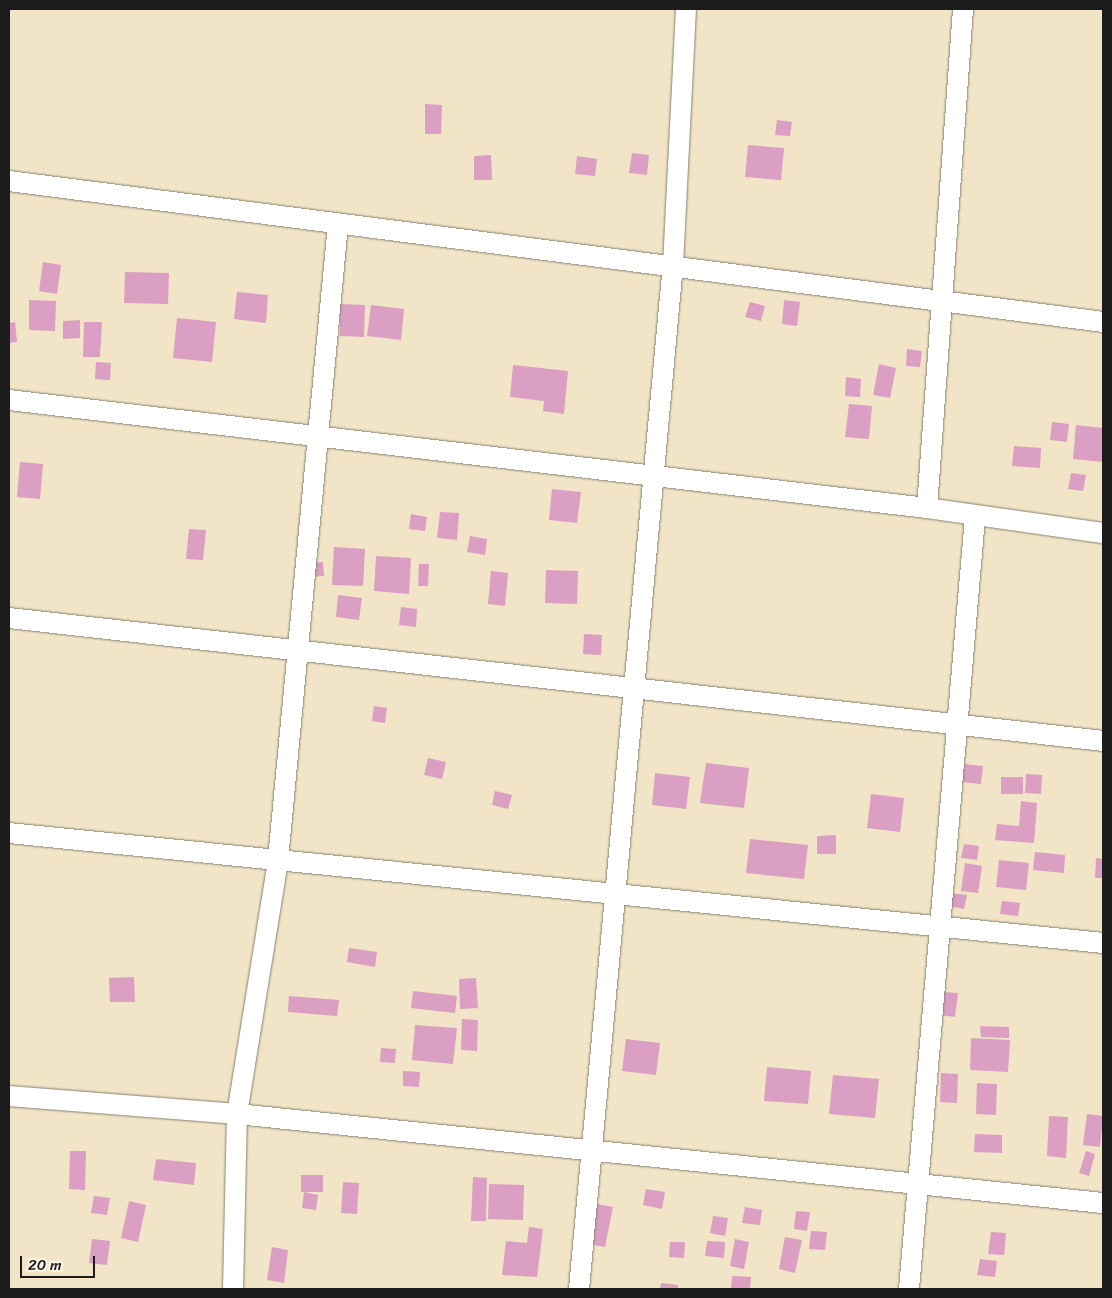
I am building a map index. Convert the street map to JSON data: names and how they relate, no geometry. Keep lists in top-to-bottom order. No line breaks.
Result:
{"scale_bar":"20 m"}
